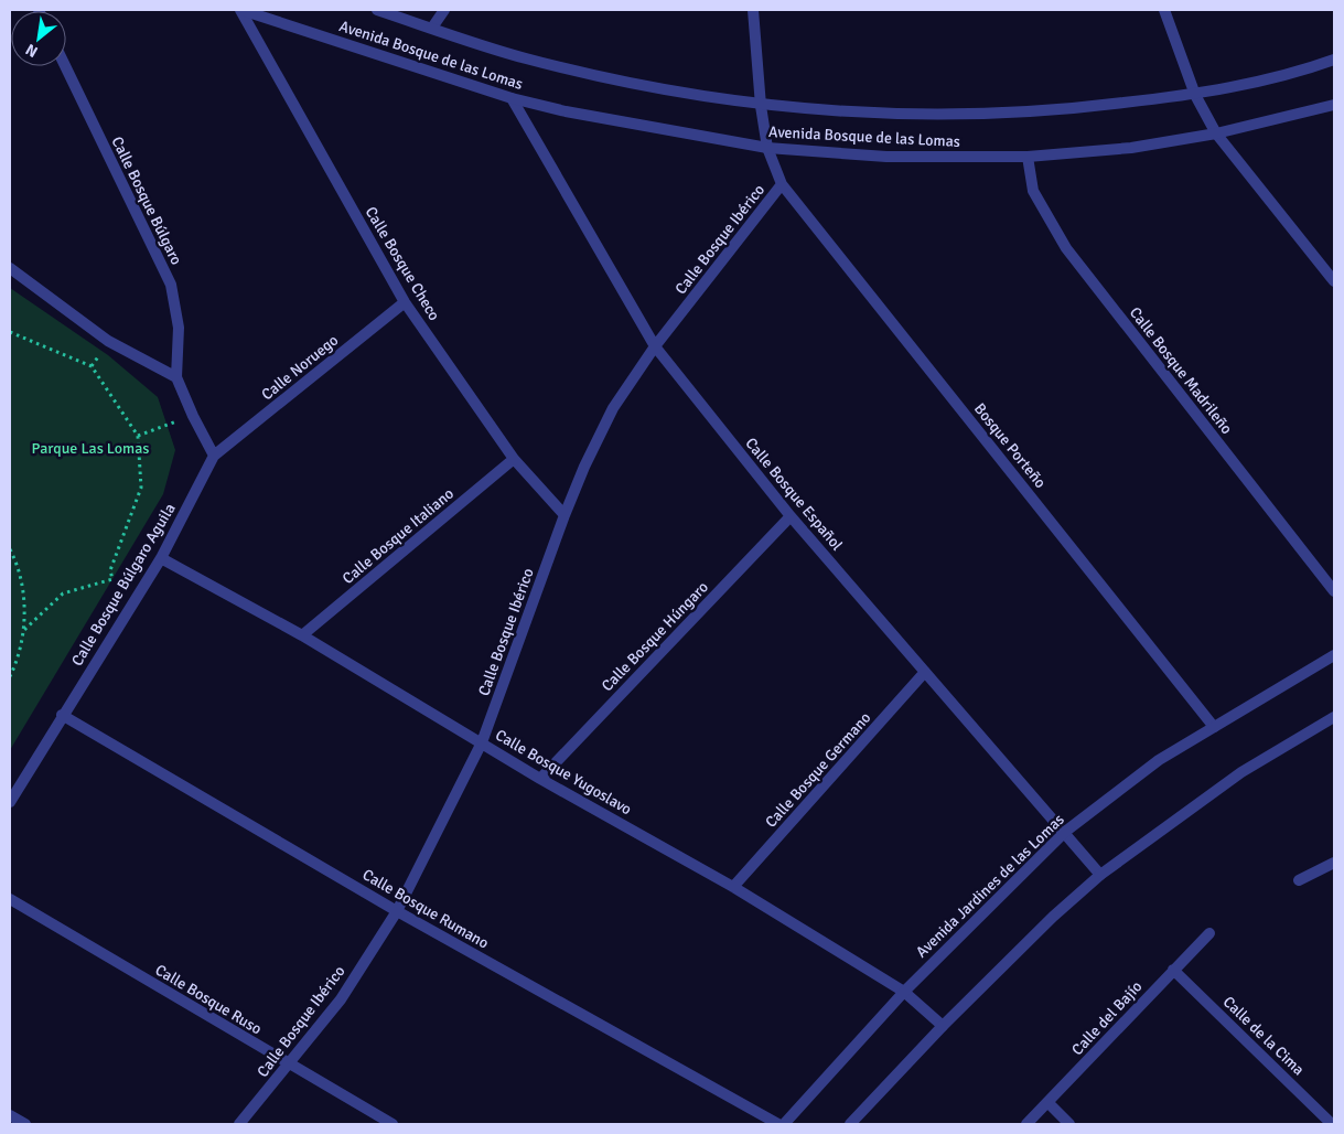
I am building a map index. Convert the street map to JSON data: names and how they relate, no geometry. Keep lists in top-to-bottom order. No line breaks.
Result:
{"streets":{"street":["Avenida Bosque de las Lomas","Calle Bosque Búlgaro","Calle Bosque Ibérico","Calle Bosque Checo","Calle Noruego","Calle Bosque Madrileño","Bosque Porteño","Calle Bosque Español","Calle Bosque Italiano","Calle Bosque Búlgaro Aguila","Calle Bosque Húngaro","Calle Bosque Germano","Calle Bosque Yugoslavo","Avenida Jardines de las Lomas","Calle Bosque Rumano","Calle Bosque Ruso","Calle del Bajío","Calle de la Cima"]},"crossings":[["Avenida Bosque de las Lomas","Calle Bosque Ibérico"],["Avenida Bosque de las Lomas","Calle Bosque Checo"],["Avenida Bosque de las Lomas","Calle Bosque Madrileño"],["Avenida Bosque de las Lomas","Calle Bosque Español"],["Calle Bosque Ibérico","Calle Bosque Checo"],["Calle Bosque Ibérico","Bosque Porteño"],["Calle Bosque Ibérico","Calle Bosque Español"],["Calle Bosque Ibérico","Calle Bosque Yugoslavo"],["Calle Bosque Ibérico","Calle Bosque Rumano"],["Calle Bosque Ibérico","Calle Bosque Ruso"],["Calle Bosque Checo","Calle Noruego"],["Calle Bosque Checo","Calle Bosque Italiano"],["Calle Noruego","Calle Bosque Búlgaro Aguila"],["Bosque Porteño","Avenida Jardines de las Lomas"],["Calle Bosque Español","Calle Bosque Húngaro"],["Calle Bosque Español","Calle Bosque Germano"],["Calle Bosque Español","Avenida Jardines de las Lomas"],["Calle Bosque Italiano","Calle Bosque Yugoslavo"],["Calle Bosque Búlgaro Aguila","Calle Bosque Yugoslavo"],["Calle Bosque Búlgaro Aguila","Calle Bosque Rumano"],["Calle Bosque Húngaro","Calle Bosque Yugoslavo"],["Calle Bosque Germano","Calle Bosque Yugoslavo"],["Calle Bosque Yugoslavo","Avenida Jardines de las Lomas"],["Calle del Bajío","Calle de la Cima"]],"parks":["Parque Las Lomas"],"north":"bottom left"}
